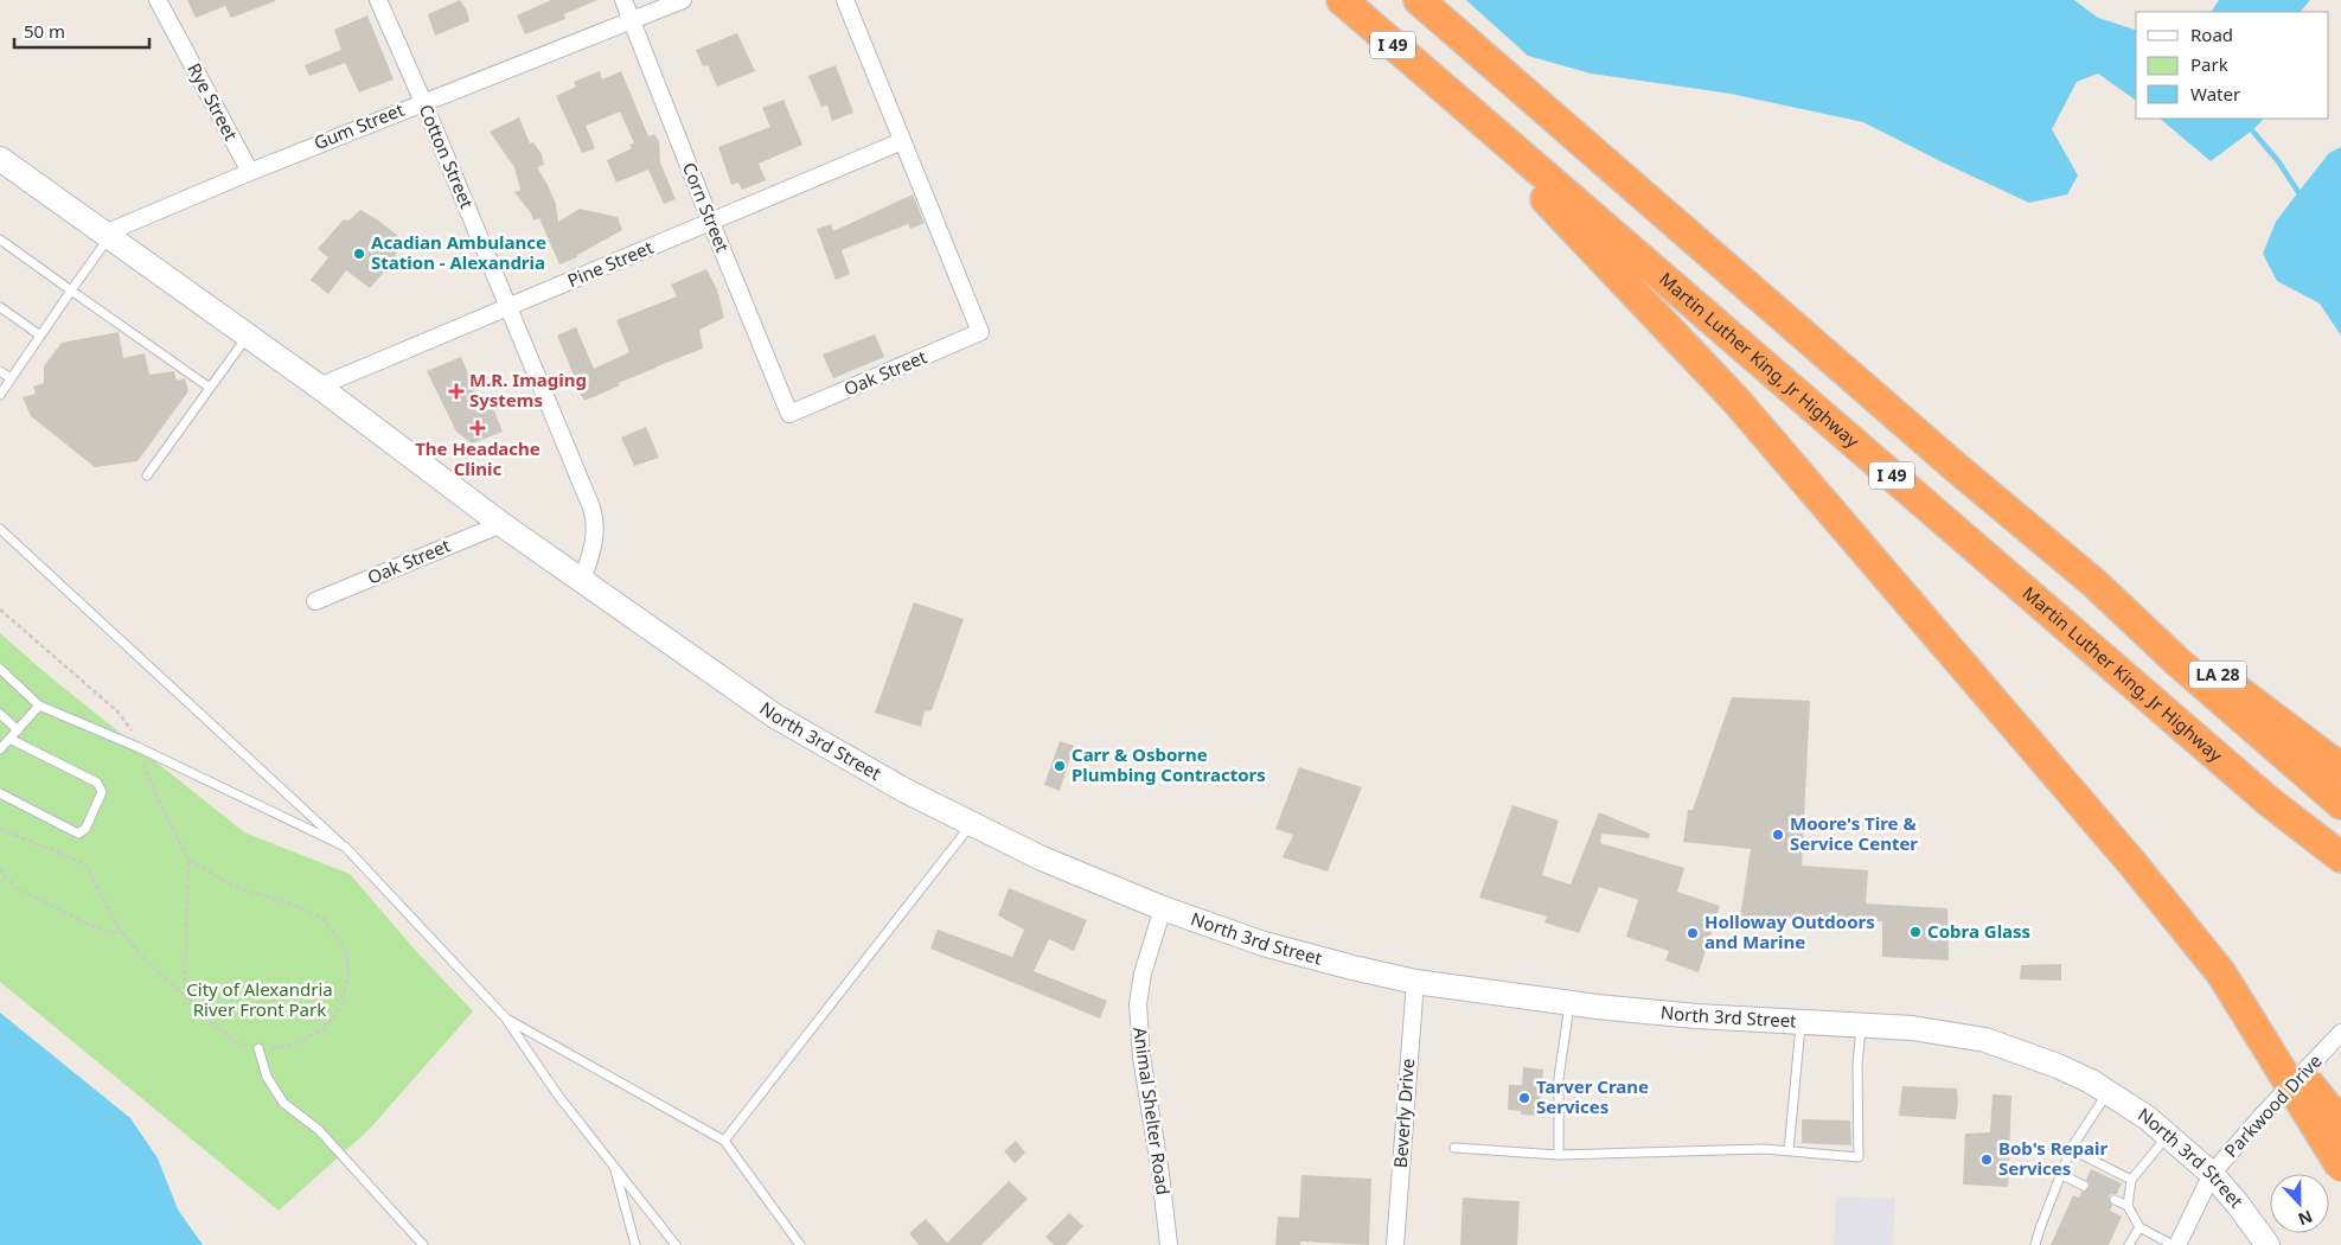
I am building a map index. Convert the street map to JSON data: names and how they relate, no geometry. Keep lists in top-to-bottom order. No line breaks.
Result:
{"streets":{"highway":["I 49","Martin Luther King, Jr Highway","LA 28"],"main road":["North 3rd Street"],"street":["Rye Street","Gum Street","Cotton Street","Corn Street","Pine Street","Oak Street","Parkwood Drive","Animal Shelter Road","Beverly Drive"]},"crossings":[["I 49","LA 28"],["Rye Street","Gum Street"],["Gum Street","Cotton Street"],["Gum Street","Corn Street"],["Gum Street","North 3rd Street"],["Cotton Street","Pine Street"],["Cotton Street","North 3rd Street"],["Corn Street","Pine Street"],["Corn Street","Oak Street"],["Pine Street","Oak Street"],["Pine Street","North 3rd Street"],["Oak Street","North 3rd Street"],["North 3rd Street","Parkwood Drive"],["North 3rd Street","Animal Shelter Road"],["North 3rd Street","Beverly Drive"]],"parks":["City of Alexandria River Front Park"],"places":{"other":["Acadian Ambulance Station - Alexandria","Carr & Osborne Plumbing Contractors","Moore's Tire & Service Center","Cobra Glass","Holloway Outdoors and Marine","Tarver Crane Services","Bob's Repair Services"],"health":["M.R. Imaging Systems","The Headache Clinic"]},"legend":["Road","Park","Water"],"scale_bar":"50 m","north":"bottom"}
